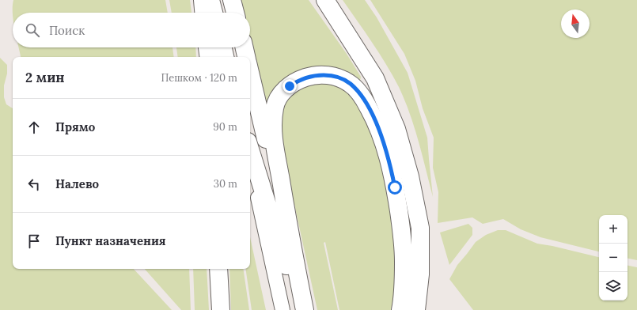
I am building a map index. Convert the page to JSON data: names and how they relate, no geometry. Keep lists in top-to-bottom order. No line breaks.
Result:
{"north":"top","page":{"search":"Поиск","heading":["2 мин","Пешком · 120 m"],"list":[["Прямо","90 m"],["Налево","30 m"],"Пункт назначения"],"map_buttons":["+","−"]}}
